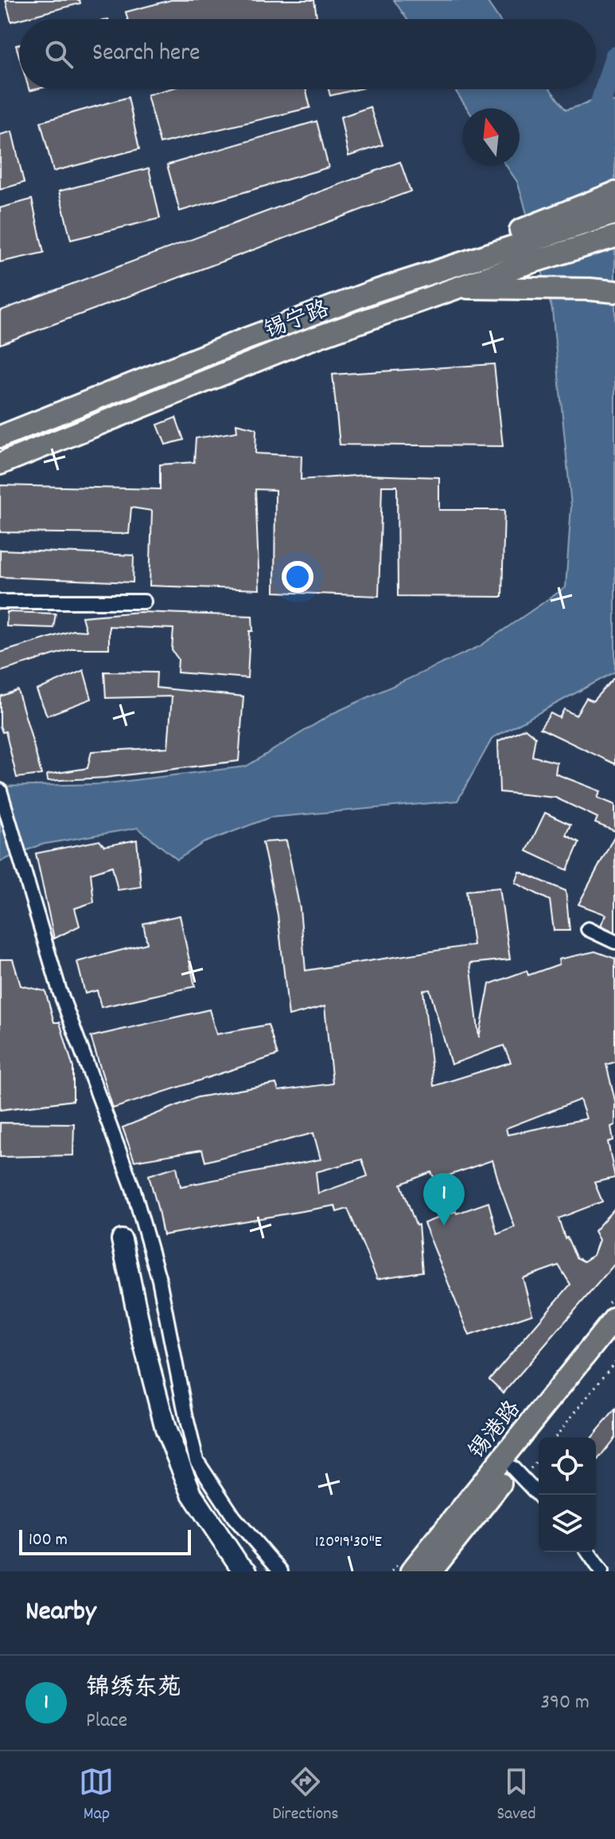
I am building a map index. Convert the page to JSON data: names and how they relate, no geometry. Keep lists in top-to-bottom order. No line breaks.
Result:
{"streets":{"main road":["锡宁路","锡港路"]},"scale_bar":"100 m","north":"top","page":{"search":"Search here","pins":"1","scale":"100 m","heading":"Nearby","list":[{"mark":"1","name":"锦绣东苑","note":"Place","value":"390 m"}],"nav":["Map","Directions","Saved"]},"coordinates":["120°19'30\"E"]}
